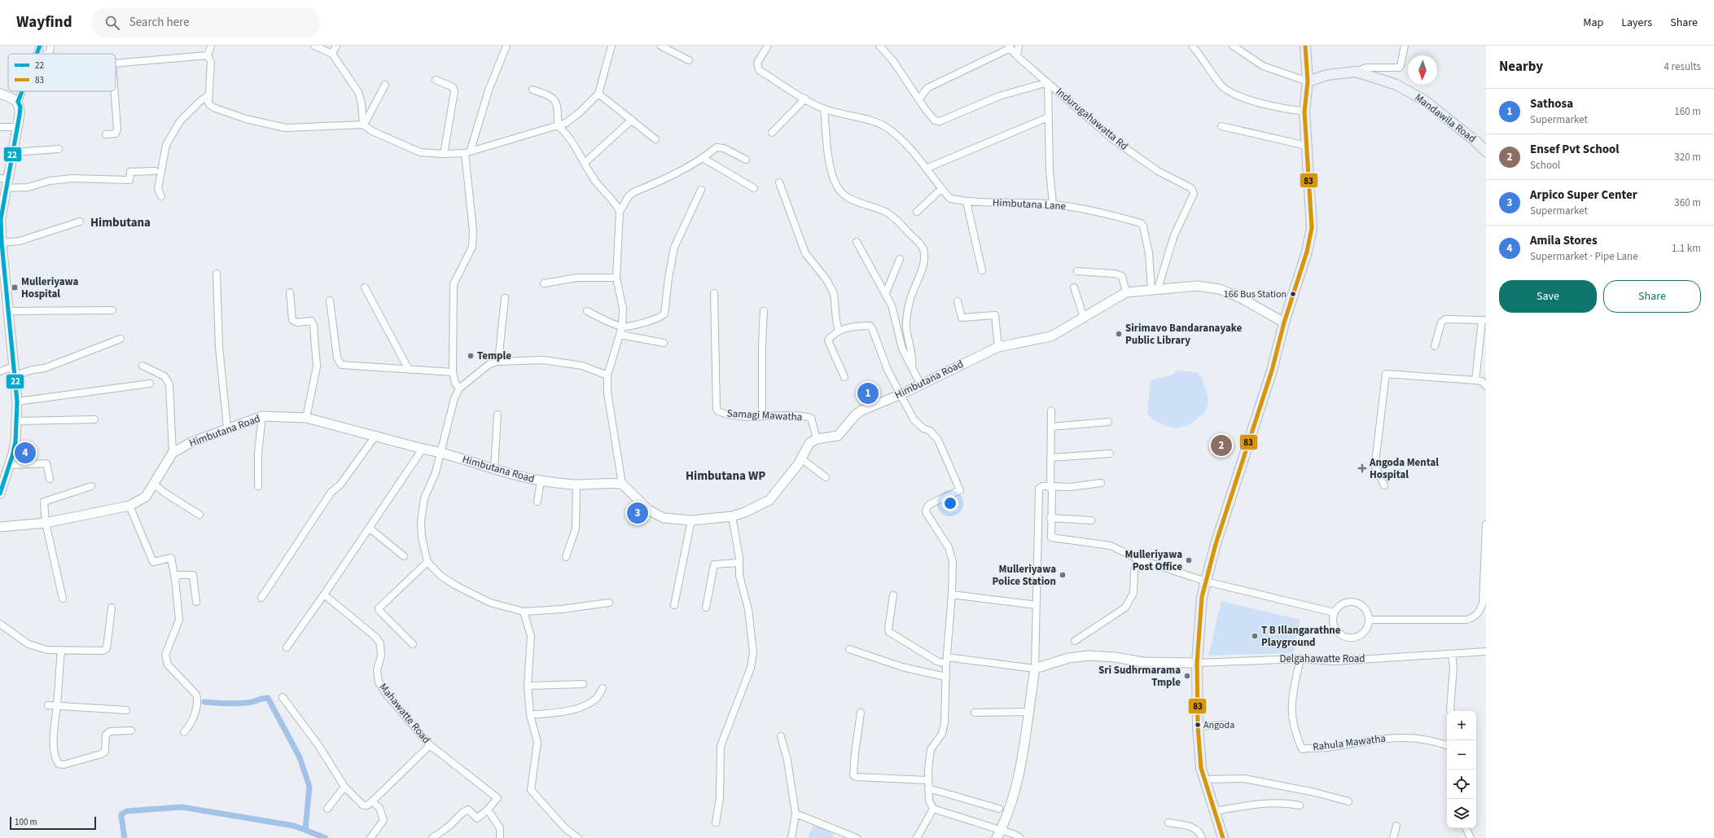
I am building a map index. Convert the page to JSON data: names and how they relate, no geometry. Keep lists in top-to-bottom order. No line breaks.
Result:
{"streets":{"main road":["Mandawila Road"],"street":["Indurugahawatta Rd","Himbutana Lane","Himbutana Road","Samagi Mawatha","Delgahawatte Road","Mahawatte Road","Rahula Mawatha"]},"crossings":[["Indurugahawatta Rd","Himbutana Lane"],["Indurugahawatta Rd","Himbutana Road"],["Himbutana Lane","Himbutana Road"],["Himbutana Road","Samagi Mawatha"],["Delgahawatte Road","Rahula Mawatha"]],"districts":["Himbutana","Himbutana WP"],"places":{"transit":["Mulleriyawa Hospital"],"other":["166 Bus Station","Sirimavo Bandaranayake Public Library","Temple","Mulleriyawa Post Office","Mulleriyawa Police Station","T B Illangarathne Playground","Sri Sudhrmarama Tmple","Angoda"],"health":["Angoda Mental Hospital"]},"lines":["transit line 22","transit line 83"],"legend":["22","83"],"scale_bar":"100 m","north":"bottom","page":{"header":"Wayfind","search":"Search here","nav":["Map","Layers","Share"],"heading":["Nearby","4 results"],"list":[{"mark":"1","name":"Sathosa","note":"Supermarket","value":"160 m"},{"mark":"2","name":"Ensef Pvt School","note":"School","value":"320 m"},{"mark":"3","name":"Arpico Super Center","note":"Supermarket","value":"360 m"},{"mark":"4","name":"Amila Stores","note":"Supermarket · Pipe Lane","value":"1.1 km"}],"buttons":["Save","Share"],"pins":["1","2","4","3"],"map_buttons":["+","−"],"scale":"100 m"}}
